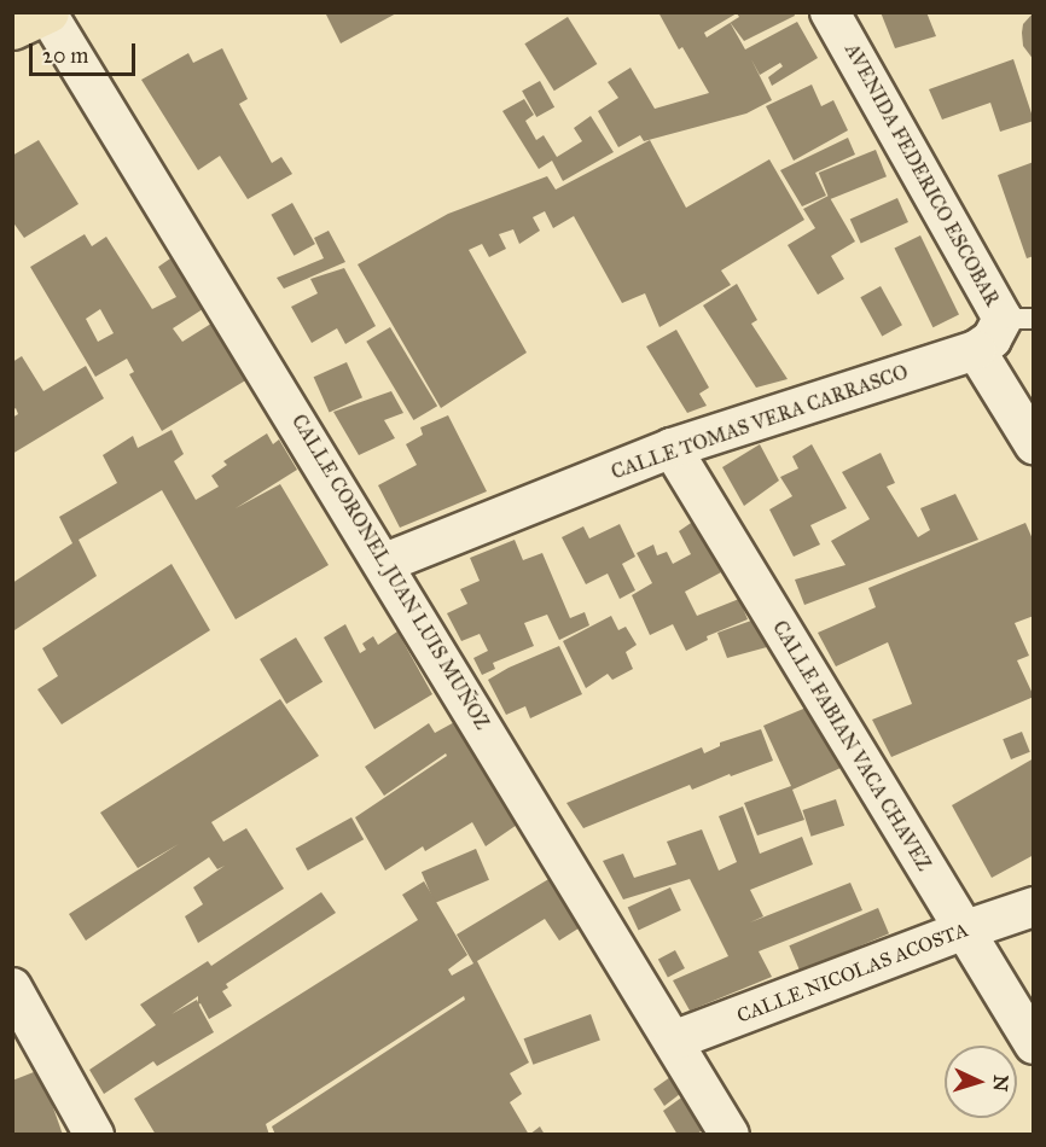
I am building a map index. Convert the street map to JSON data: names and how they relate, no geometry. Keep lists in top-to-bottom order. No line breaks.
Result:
{"streets":{"street":["AVENIDA FEDERICO ESCOBAR","CALLE TOMAS VERA CARRASCO","CALLE CORONEL JUAN LUIS MUÑOZ","CALLE FABIAN VACA CHAVEZ","CALLE NICOLAS ACOSTA"]},"crossings":[["AVENIDA FEDERICO ESCOBAR","CALLE TOMAS VERA CARRASCO"],["CALLE TOMAS VERA CARRASCO","CALLE CORONEL JUAN LUIS MUÑOZ"],["CALLE TOMAS VERA CARRASCO","CALLE FABIAN VACA CHAVEZ"],["CALLE CORONEL JUAN LUIS MUÑOZ","CALLE NICOLAS ACOSTA"],["CALLE FABIAN VACA CHAVEZ","CALLE NICOLAS ACOSTA"]],"scale_bar":"20 m","north":"right"}
